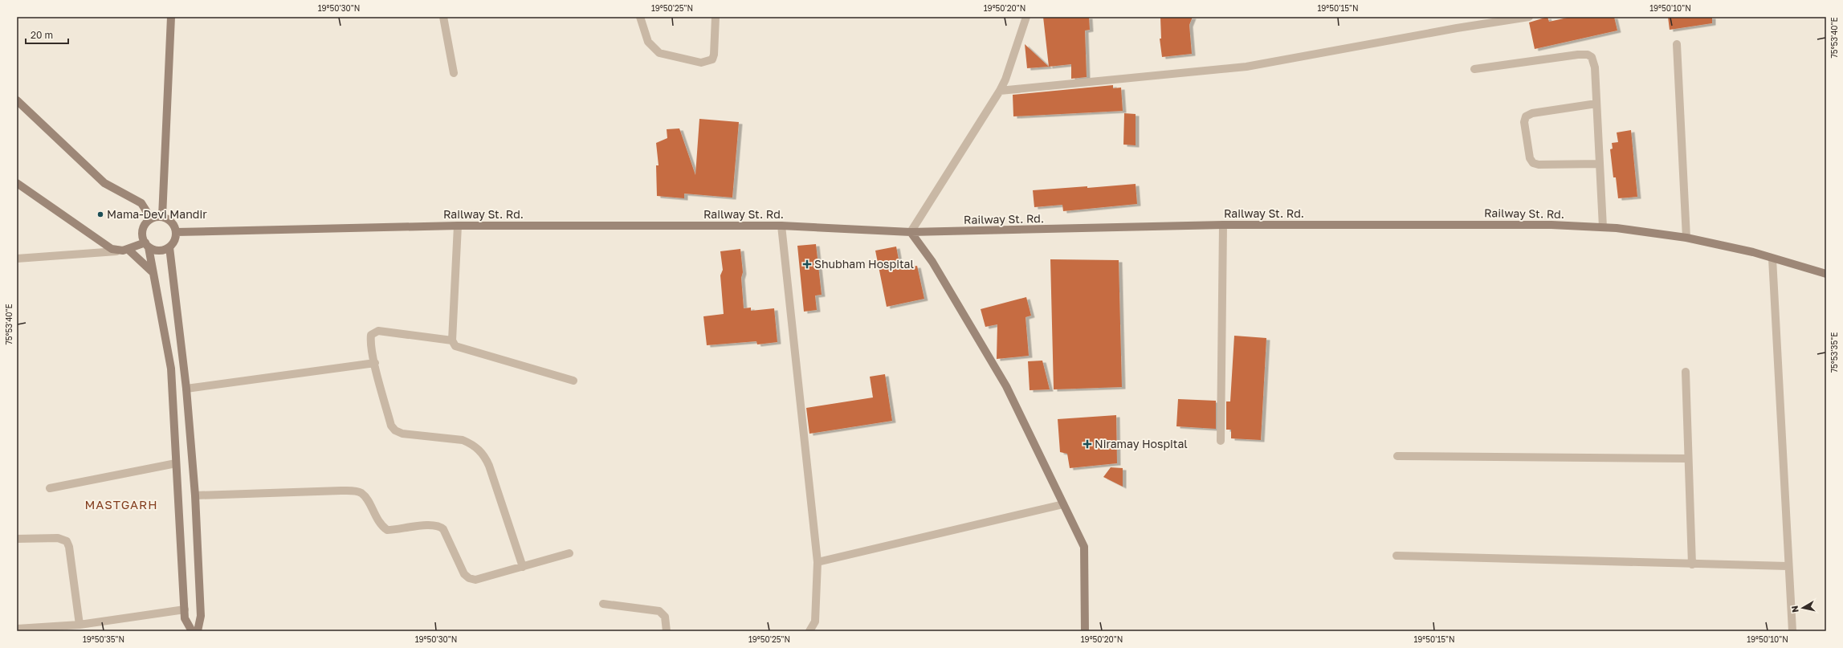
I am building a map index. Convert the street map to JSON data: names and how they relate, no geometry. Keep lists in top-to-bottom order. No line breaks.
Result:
{"streets":{"street":["Railway St. Rd."]},"districts":["MASTGARH"],"places":{"other":["Mama-Devi Mandir"],"health":["Shubham Hospital","Niramay Hospital"]},"scale_bar":"20 m","north":"left","coordinates":["19°50'30\"N","19°50'25\"N","19°50'20\"N","19°50'15\"N","19°50'10\"N","75°53'40\"E","75°53'35\"E","19°50'35\"N"]}
